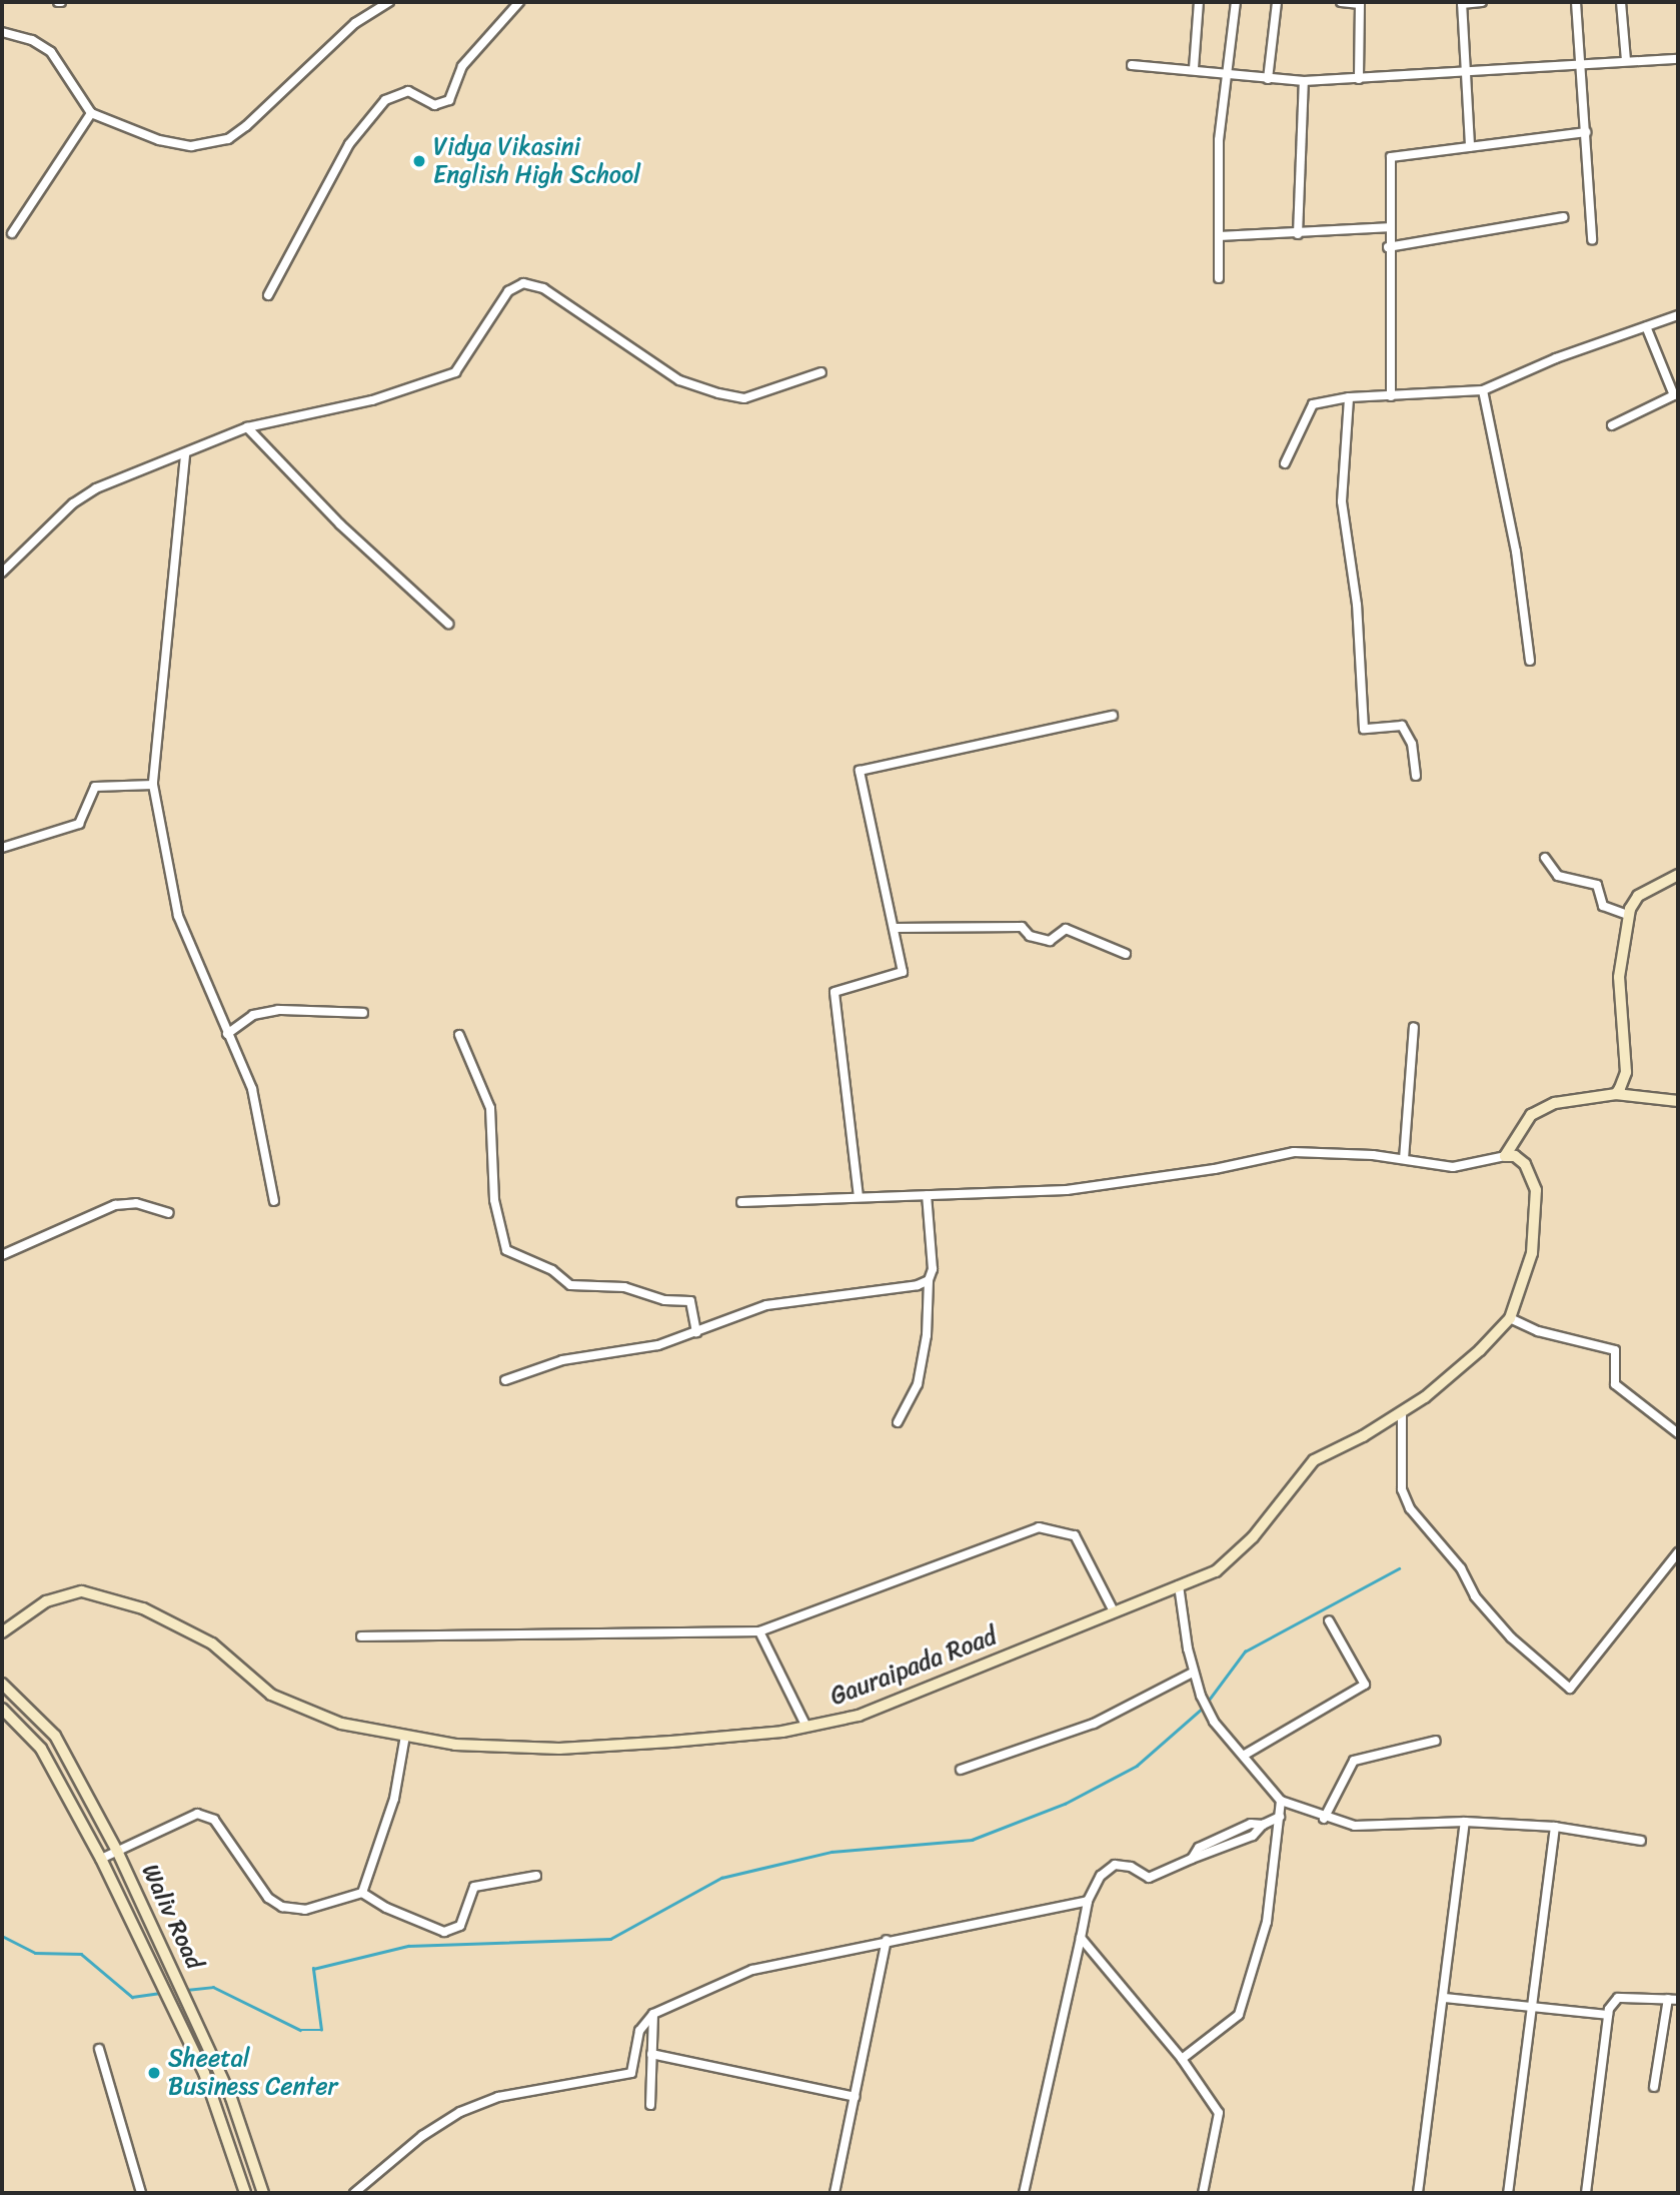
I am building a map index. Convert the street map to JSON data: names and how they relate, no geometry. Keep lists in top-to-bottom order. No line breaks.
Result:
{"streets":{"street":["Gauraipada Road","Waliv Road"]},"places":["Vidya Vikasini English High School","Sheetal Business Center"]}
